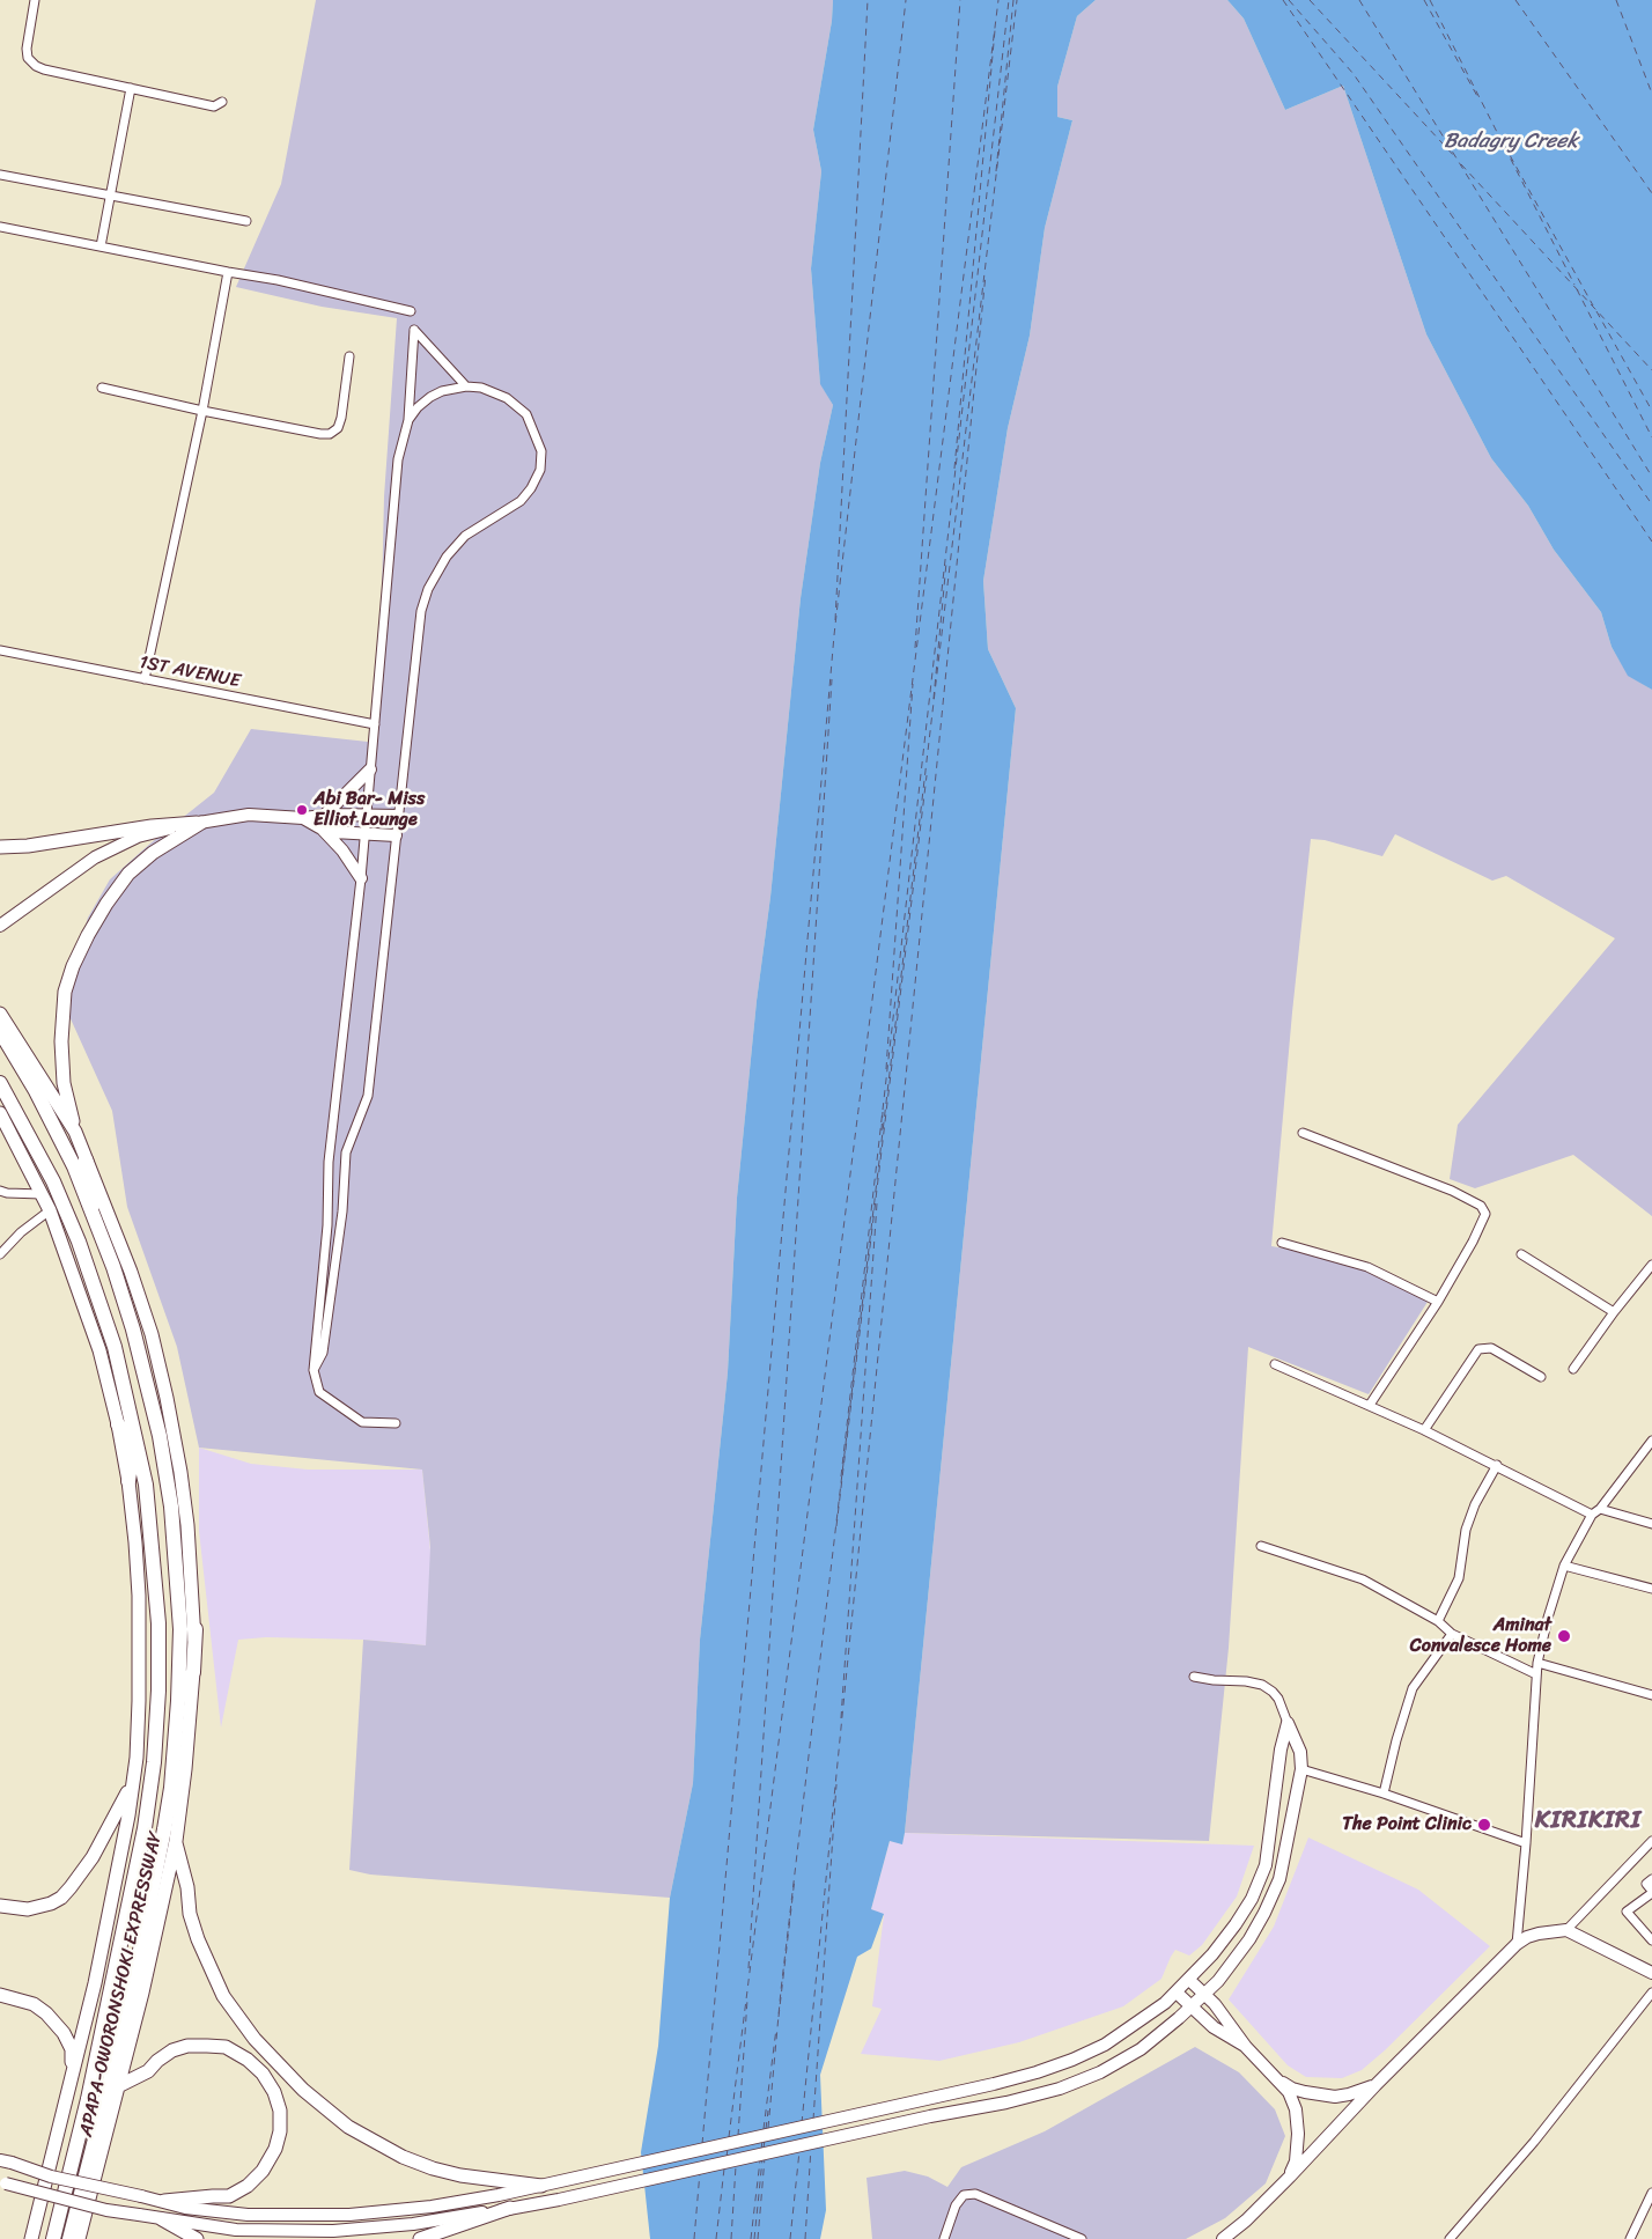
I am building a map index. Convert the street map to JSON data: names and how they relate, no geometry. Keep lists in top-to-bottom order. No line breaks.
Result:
{"streets":{"highway":["APAPA-OWORONSHOKI EXPRESSWAY"],"street":["1ST AVENUE"]},"districts":["KIRIKIRI"],"water":["Badagry Creek"],"places":["Abi Bar- Miss Elliot Lounge","Aminat Convalesce Home","The Point Clinic"]}
